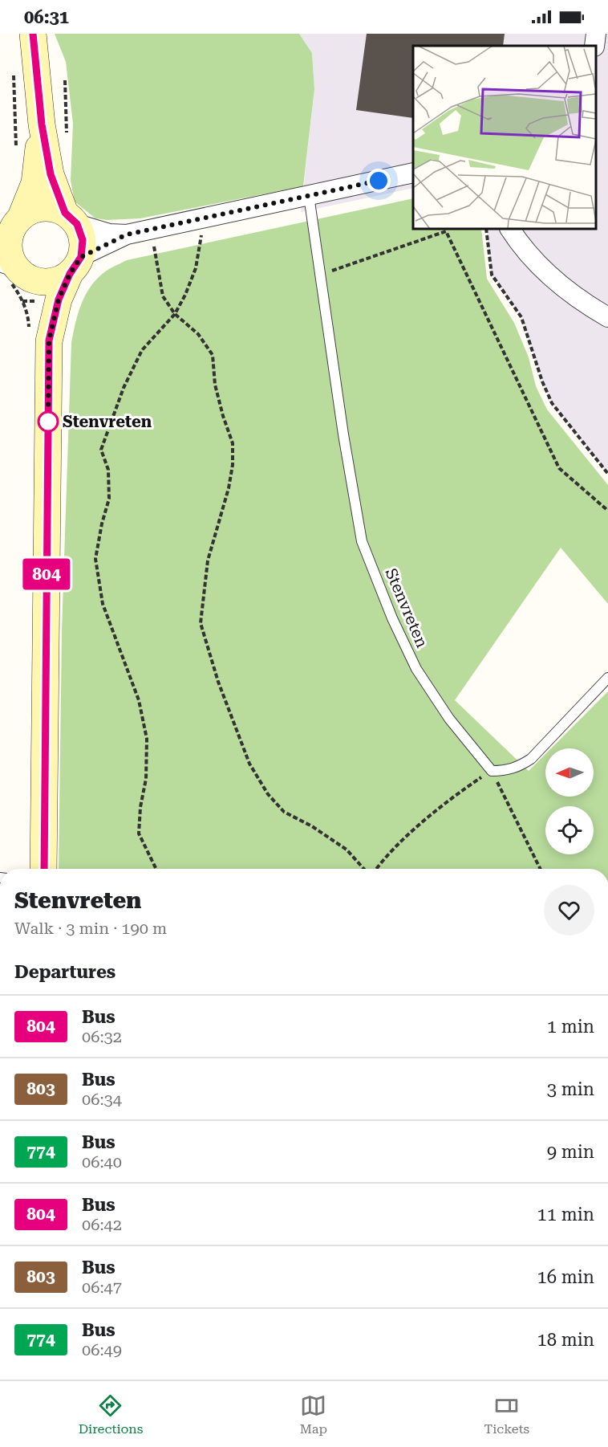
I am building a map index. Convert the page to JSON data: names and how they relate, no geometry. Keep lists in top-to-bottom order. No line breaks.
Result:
{"streets":{"lane":["Stenvreten"]},"places":["Stenvreten"],"lines":["bus line 804"],"north":"left","page":{"status":"06:31","on_map":"804","heading":[["Stenvreten","Walk · 3 min · 190 m"],"Departures"],"list":[{"mark":"804","name":"Bus","note":"06:32","value":"1 min"},{"mark":"803","name":"Bus","note":"06:34","value":"3 min"},{"mark":"774","name":"Bus","note":"06:40","value":"9 min"},{"mark":"804","name":"Bus","note":"06:42","value":"11 min"},{"mark":"803","name":"Bus","note":"06:47","value":"16 min"},{"mark":"774","name":"Bus","note":"06:49","value":"18 min"}],"tabs":["Directions","Map","Tickets"]}}
